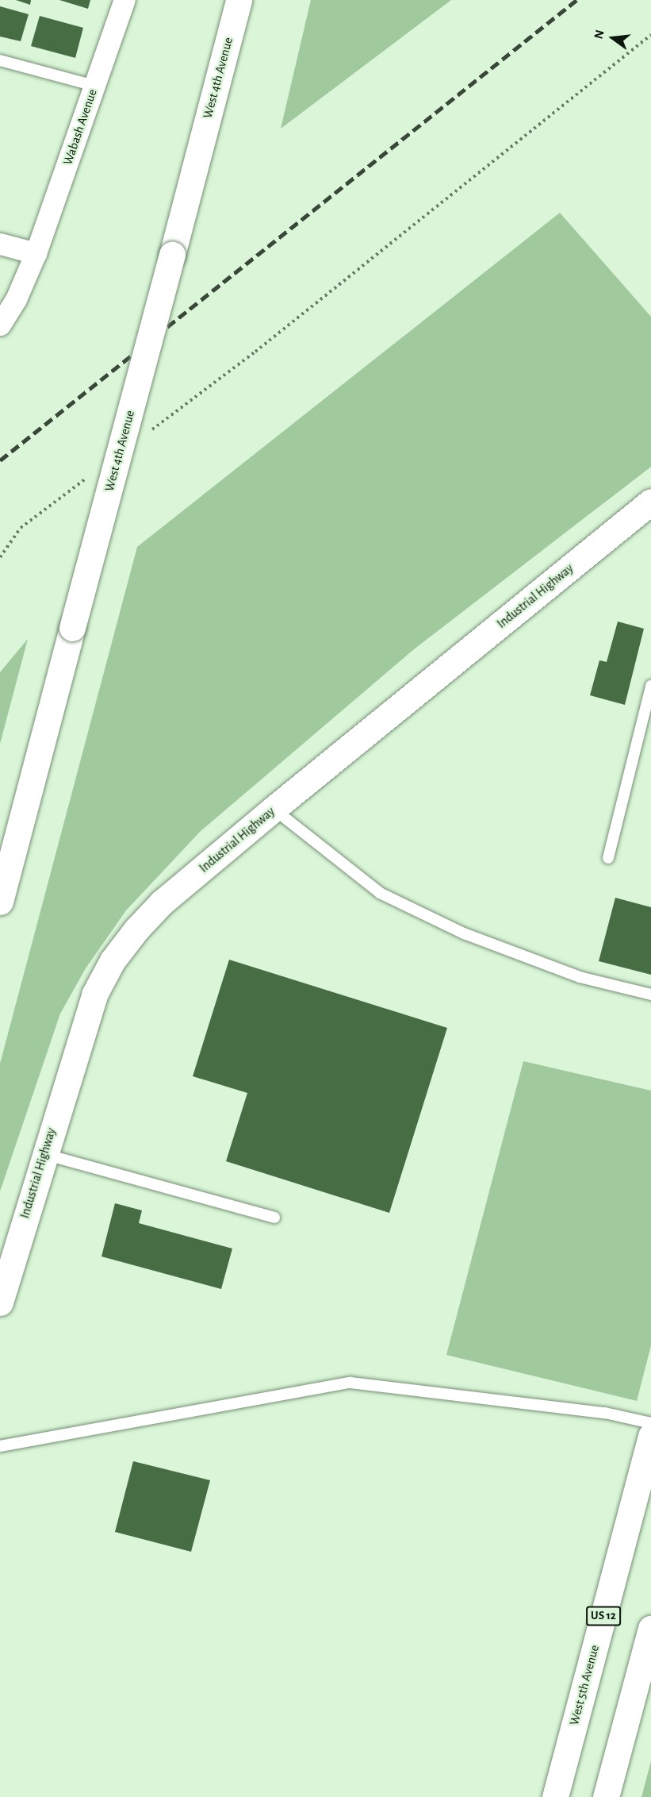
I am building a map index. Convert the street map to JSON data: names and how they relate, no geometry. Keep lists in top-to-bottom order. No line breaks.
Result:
{"streets":{"main road":["West 4th Avenue","Industrial Highway","US 12","West 5th Avenue"],"street":["Wabash Avenue"]},"north":"left"}
